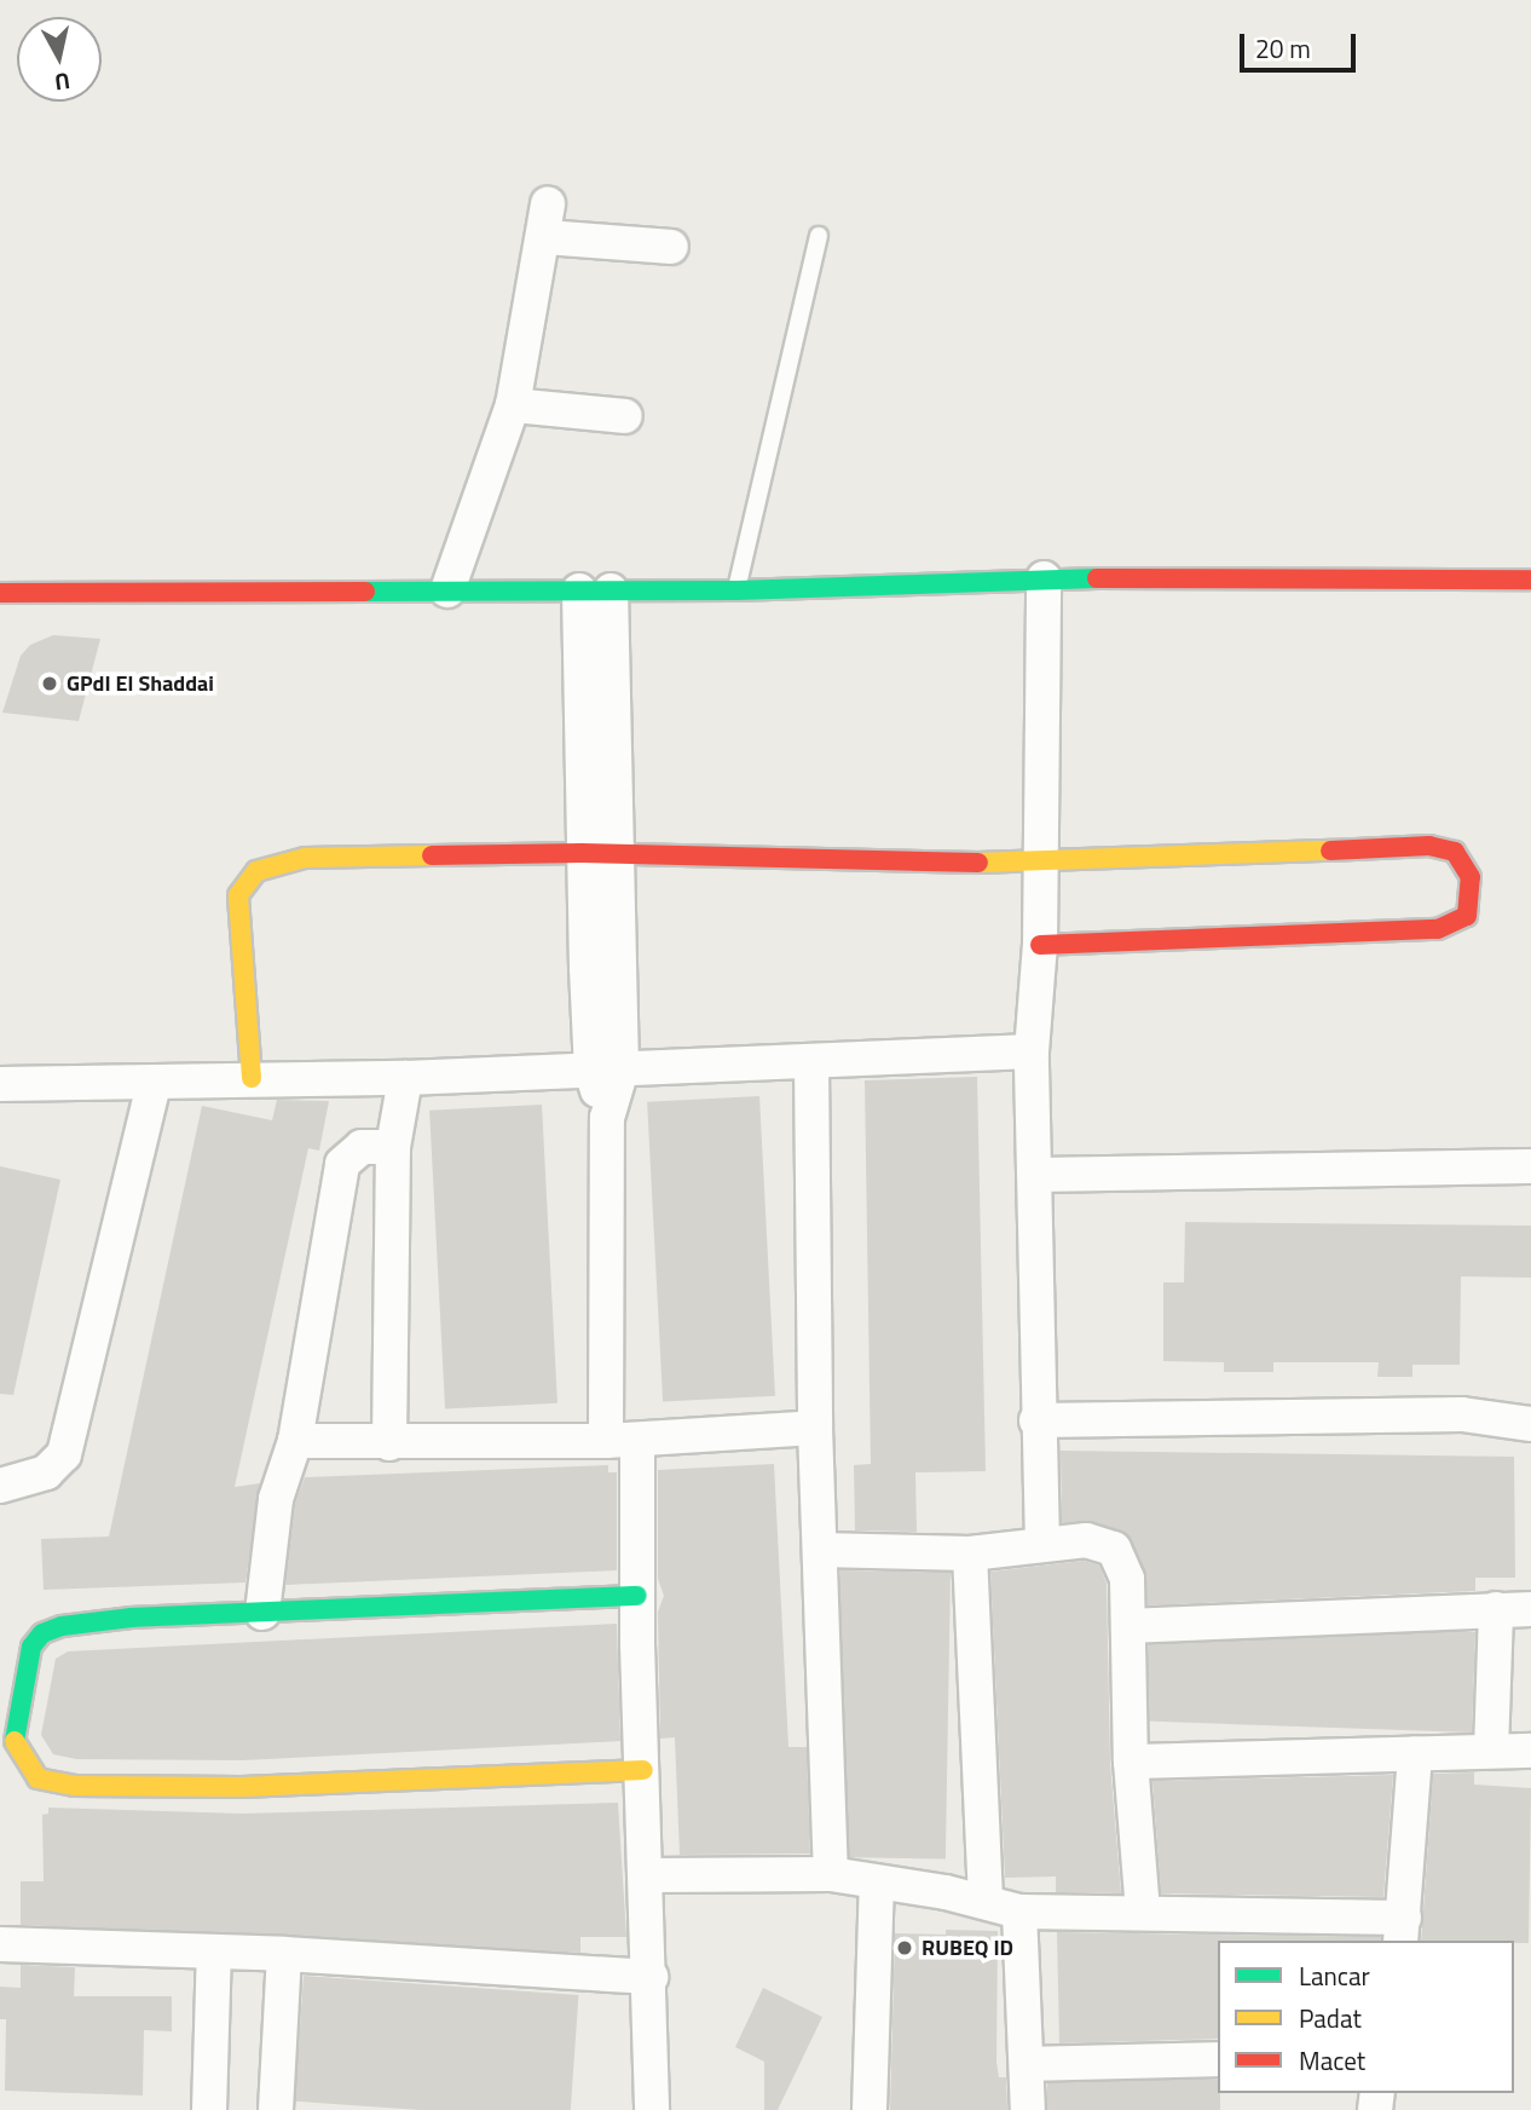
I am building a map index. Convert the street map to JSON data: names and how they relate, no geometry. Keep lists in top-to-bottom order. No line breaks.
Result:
{"places":["GPdI El Shaddai","RUBEQ ID"],"legend":["Lancar","Padat","Macet"],"scale_bar":"20 m","north":"bottom"}
